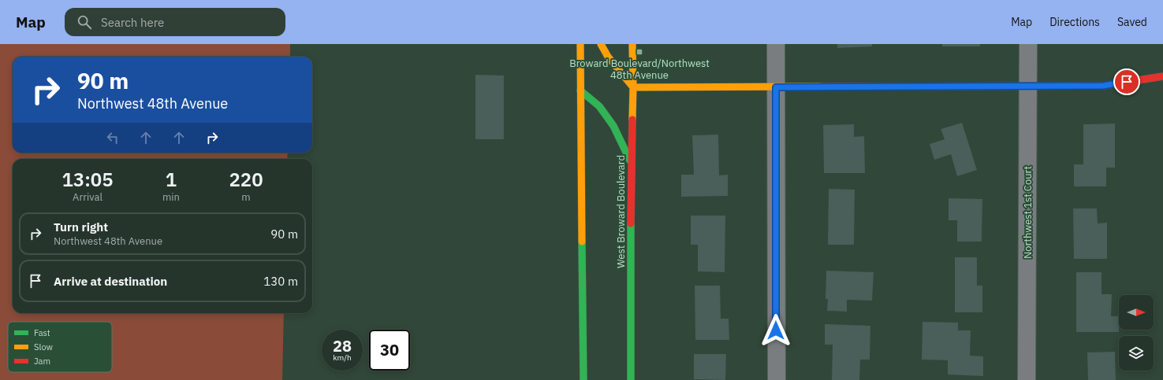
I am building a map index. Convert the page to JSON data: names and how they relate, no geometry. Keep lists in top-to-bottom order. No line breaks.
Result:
{"streets":{"main road":["West Broward Boulevard"],"street":["Northwest 1st Court"]},"places":{"transit":["Broward Boulevard/Northwest 48th Avenue"]},"legend":["Fast","Slow","Jam"],"north":"right","page":{"header":"Map","search":"Search here","nav":["Map","Directions","Saved"],"turn":["90 m","Northwest 48th Avenue"],"eta":["13:05","Arrival","1","min","220","m"],"list":[{"name":"Turn right","note":"Northwest 48th Avenue","value":"90 m"},{"name":"Arrive at destination","value":"130 m"}],"speed":"28 km/h","limit":"30"}}
